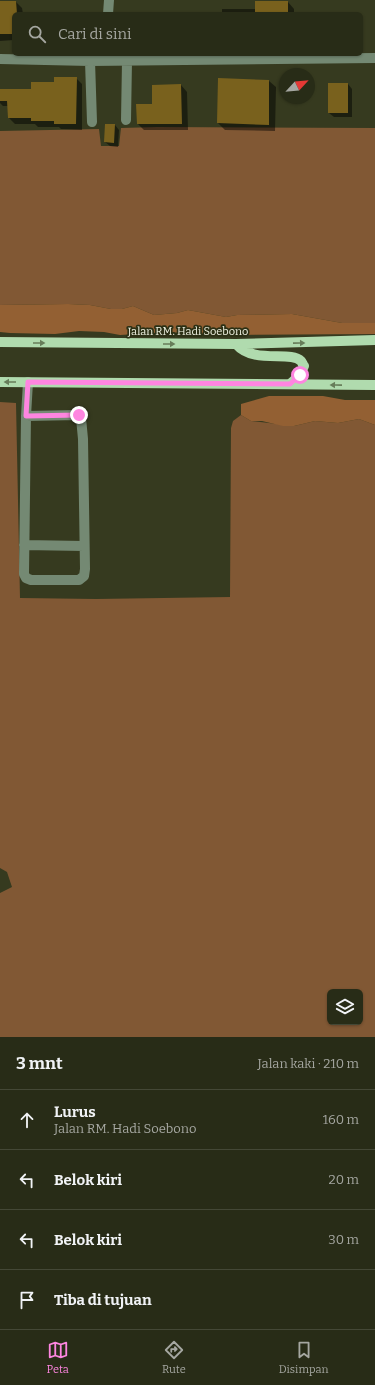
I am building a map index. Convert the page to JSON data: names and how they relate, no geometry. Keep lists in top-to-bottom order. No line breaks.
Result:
{"streets":{"main road":["Jalan RM. Hadi Soebono"]},"north":"top right","page":{"search":"Cari di sini","heading":["3 mnt","Jalan kaki · 210 m"],"list":[["Lurus","Jalan RM. Hadi Soebono","160 m"],["Belok kiri","20 m"],["Belok kiri","30 m"],"Tiba di tujuan"],"nav":["Peta","Rute","Disimpan"]}}
